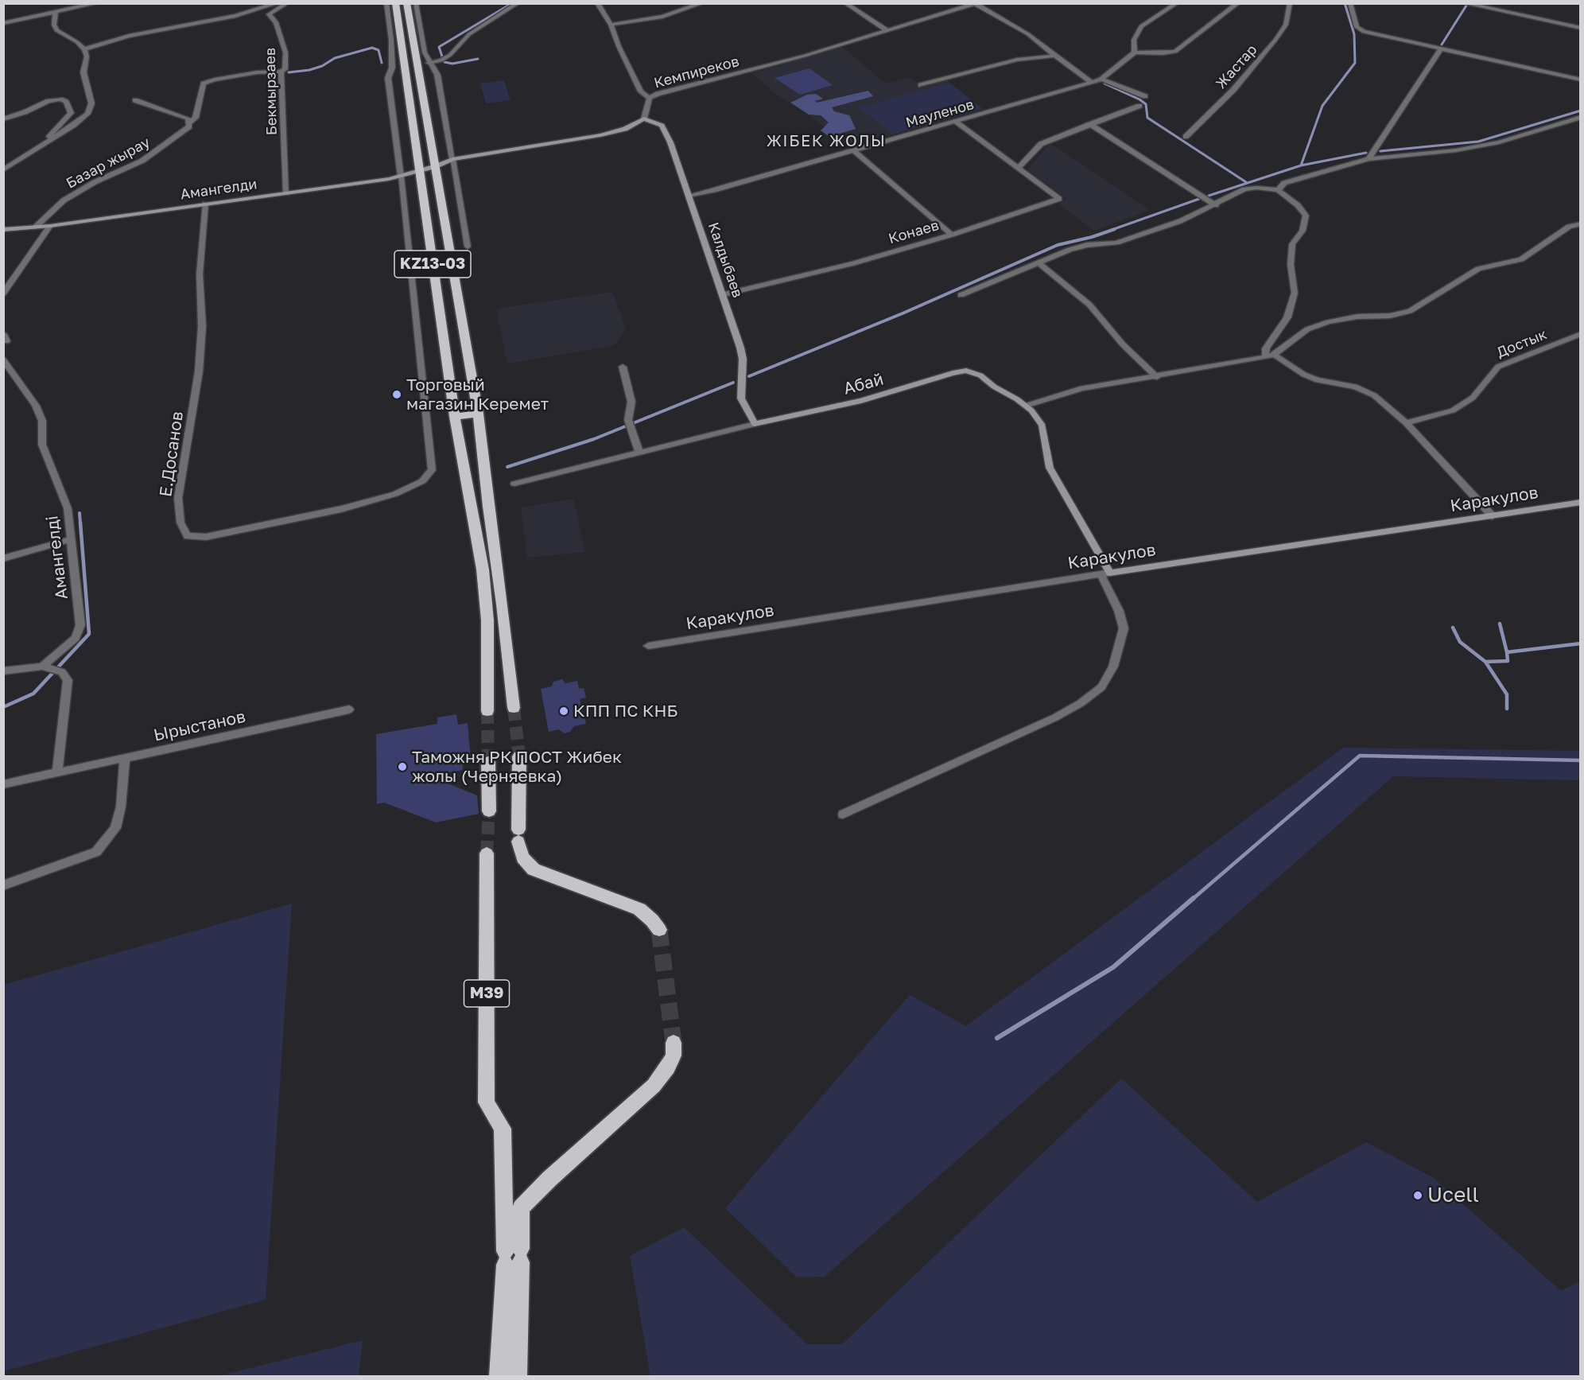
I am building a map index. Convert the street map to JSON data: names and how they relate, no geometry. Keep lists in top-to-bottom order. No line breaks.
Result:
{"streets":{"highway":["KZ13-03","M39"],"main road":["Амангелди","Калдыбаев","Абай","Каракулов"],"street":["Жастар","Кемпиреков","Бекмырзаев","Мауленов","Базар жырау","Конаев","Достык","Е.Досанов","Амангелді","Ырыстанов"]},"crossings":[["Кемпиреков","Калдыбаев"],["Бекмырзаев","Амангелди"],["Мауленов","Конаев"],["Мауленов","Калдыбаев"],["Базар жырау","Амангелди"],["Амангелди","KZ13-03"],["Амангелди","Е.Досанов"],["Конаев","Калдыбаев"],["Калдыбаев","Абай"],["Абай","Каракулов"]],"districts":["ЖІБЕК ЖОЛЫ"],"places":["Торговый магазин Керемет","КПП ПС КНБ","Таможня РК ПОСТ Жибек жолы (Черняевка)","Ucell"]}
